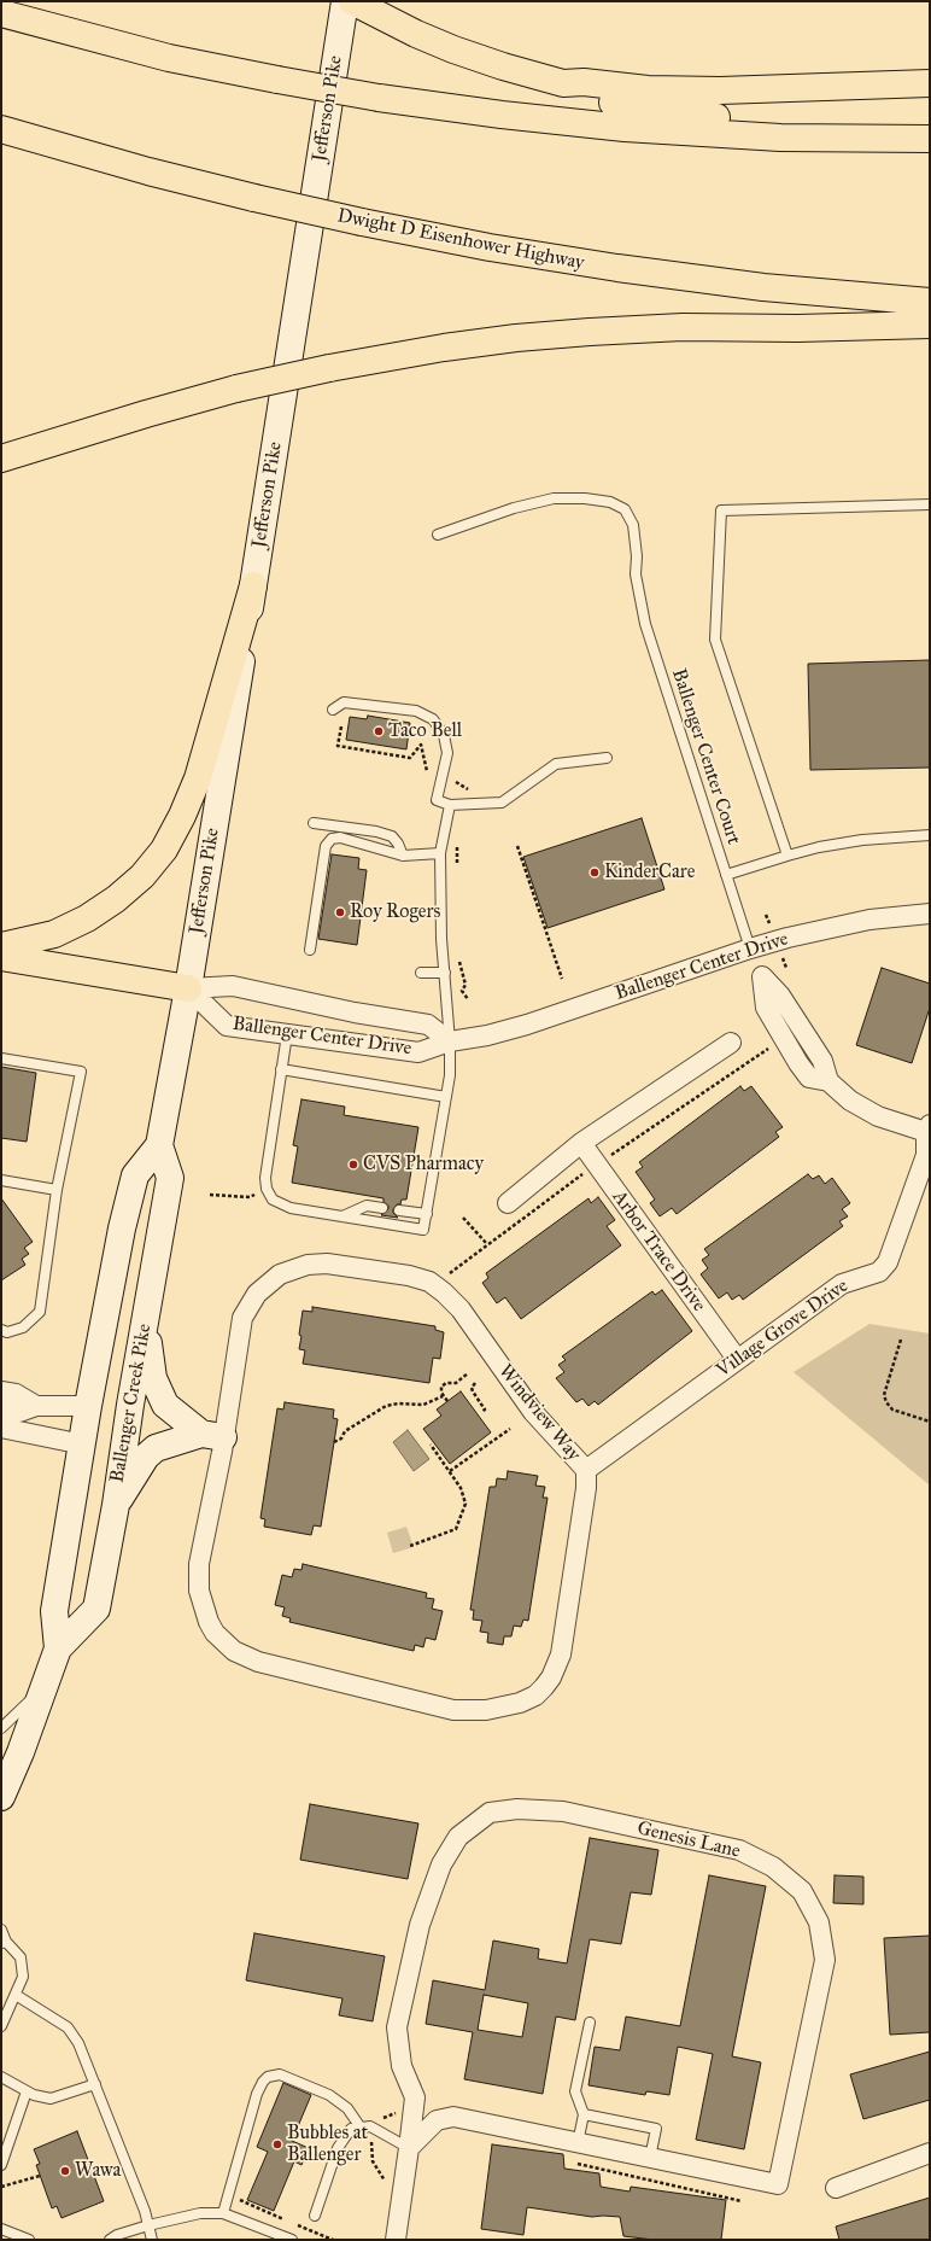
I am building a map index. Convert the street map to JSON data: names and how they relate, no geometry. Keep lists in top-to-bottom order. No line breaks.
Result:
{"streets":{"highway":["Dwight D Eisenhower Highway"],"main road":["Jefferson Pike","Ballenger Creek Pike"],"street":["Ballenger Center Drive","Arbor Trace Drive","Village Grove Drive","Windview Way","Genesis Lane"],"lane":["Ballenger Center Court"]},"crossings":[["Jefferson Pike","Ballenger Center Drive"],["Jefferson Pike","Ballenger Creek Pike"],["Ballenger Center Court","Ballenger Center Drive"],["Ballenger Center Drive","Ballenger Creek Pike"],["Arbor Trace Drive","Village Grove Drive"],["Village Grove Drive","Windview Way"]],"places":["Taco Bell","KinderCare","Roy Rogers","CVS Pharmacy","Bubbles at Ballenger","Wawa"]}
